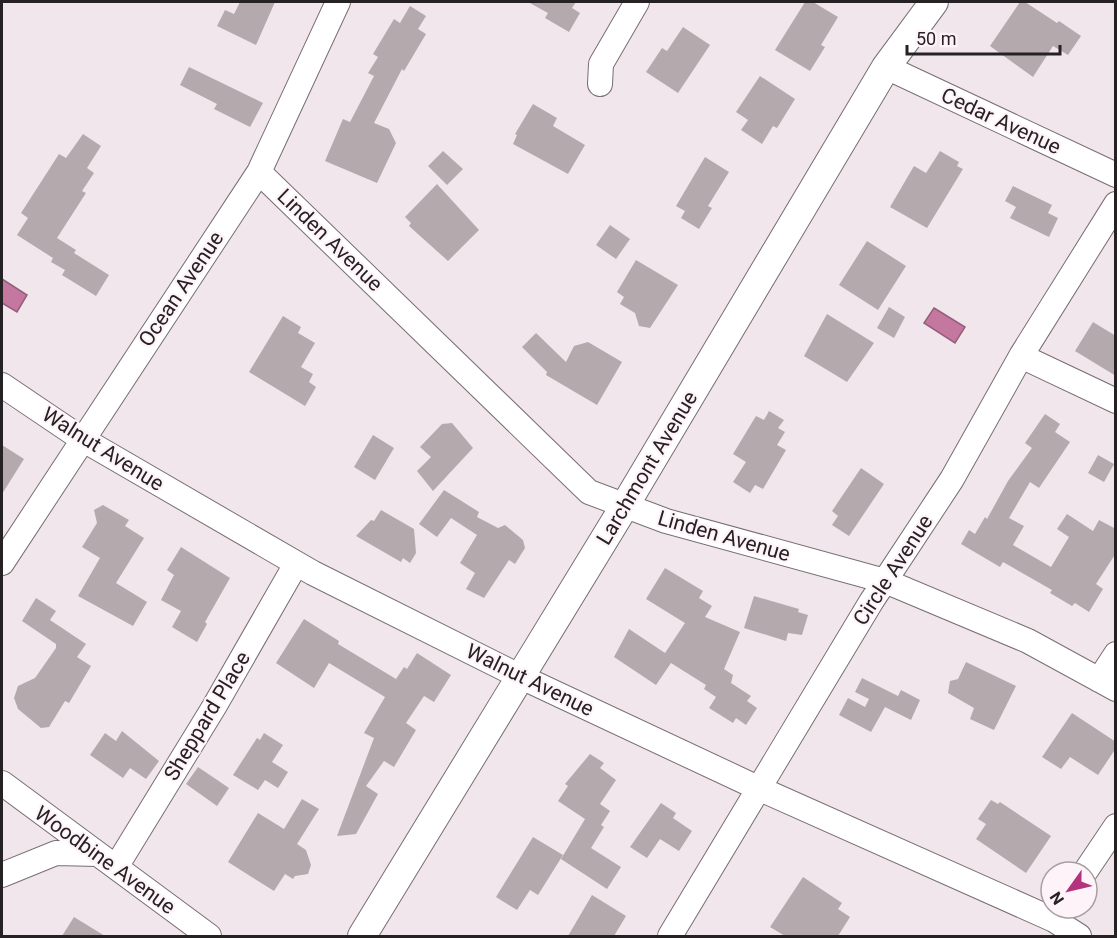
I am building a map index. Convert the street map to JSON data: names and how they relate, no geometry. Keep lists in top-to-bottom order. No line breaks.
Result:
{"streets":{"street":["Cedar Avenue","Linden Avenue","Ocean Avenue","Walnut Avenue","Larchmont Avenue","Circle Avenue","Sheppard Place","Woodbine Avenue"]},"crossings":[["Cedar Avenue","Larchmont Avenue"],["Linden Avenue","Ocean Avenue"],["Linden Avenue","Larchmont Avenue"],["Linden Avenue","Circle Avenue"],["Ocean Avenue","Walnut Avenue"],["Walnut Avenue","Larchmont Avenue"],["Walnut Avenue","Circle Avenue"],["Walnut Avenue","Sheppard Place"],["Sheppard Place","Woodbine Avenue"]],"scale_bar":"50 m","north":"bottom left"}
